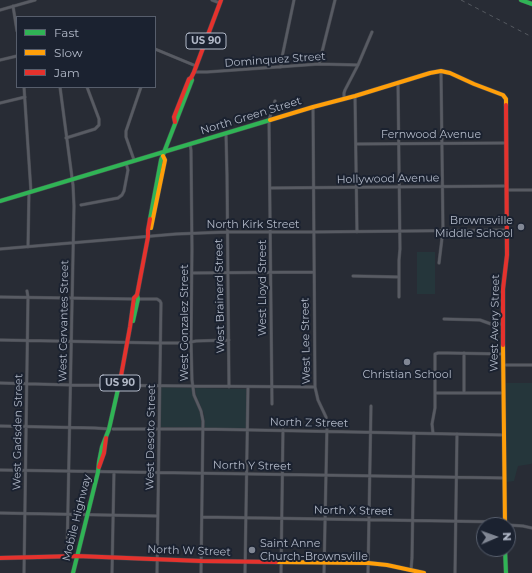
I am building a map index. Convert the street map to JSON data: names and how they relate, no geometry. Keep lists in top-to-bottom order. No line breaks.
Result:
{"streets":{"main road":["US 90","North Green Street","West Avery Street","Mobile Highway","North W Street"],"street":["Dominquez Street","Fernwood Avenue","Hollywood Avenue","North Kirk Street","West Lloyd Street","West Brainerd Street","West Cervantes Street","West Gonzalez Street","West Lee Street","North Z Street","West Gadsden Street","West Desoto Street","North Y Street","North X Street"]},"crossings":[["Dominquez Street","Mobile Highway"],["North Green Street","West Lloyd Street"],["North Green Street","West Brainerd Street"],["North Green Street","West Cervantes Street"],["North Green Street","West Gonzalez Street"],["North Green Street","West Avery Street"],["North Green Street","West Lee Street"],["North Green Street","Mobile Highway"],["Fernwood Avenue","West Avery Street"],["Hollywood Avenue","West Lloyd Street"],["Hollywood Avenue","West Avery Street"],["Hollywood Avenue","West Lee Street"],["North Kirk Street","West Lloyd Street"],["North Kirk Street","West Brainerd Street"],["North Kirk Street","West Cervantes Street"],["North Kirk Street","West Gonzalez Street"],["North Kirk Street","West Avery Street"],["North Kirk Street","West Lee Street"],["North Kirk Street","Mobile Highway"],["West Cervantes Street","North Z Street"],["West Cervantes Street","North Y Street"],["West Cervantes Street","North W Street"],["West Gonzalez Street","North Z Street"],["West Gonzalez Street","North Y Street"],["West Gonzalez Street","North X Street"],["West Gonzalez Street","North W Street"],["West Avery Street","North Z Street"],["West Avery Street","North Y Street"],["West Lee Street","North Z Street"],["West Lee Street","North Y Street"],["West Lee Street","North X Street"],["West Lee Street","North W Street"],["North Z Street","West Gadsden Street"],["North Z Street","West Desoto Street"],["North Z Street","Mobile Highway"],["West Gadsden Street","North Y Street"],["West Gadsden Street","North W Street"],["West Desoto Street","North Y Street"],["West Desoto Street","Mobile Highway"],["West Desoto Street","North W Street"],["North Y Street","Mobile Highway"],["Mobile Highway","North W Street"]],"places":["Brownsville Middle School","Christian School","Saint Anne Church-Brownsville"],"legend":["Fast","Slow","Jam"],"north":"right"}
